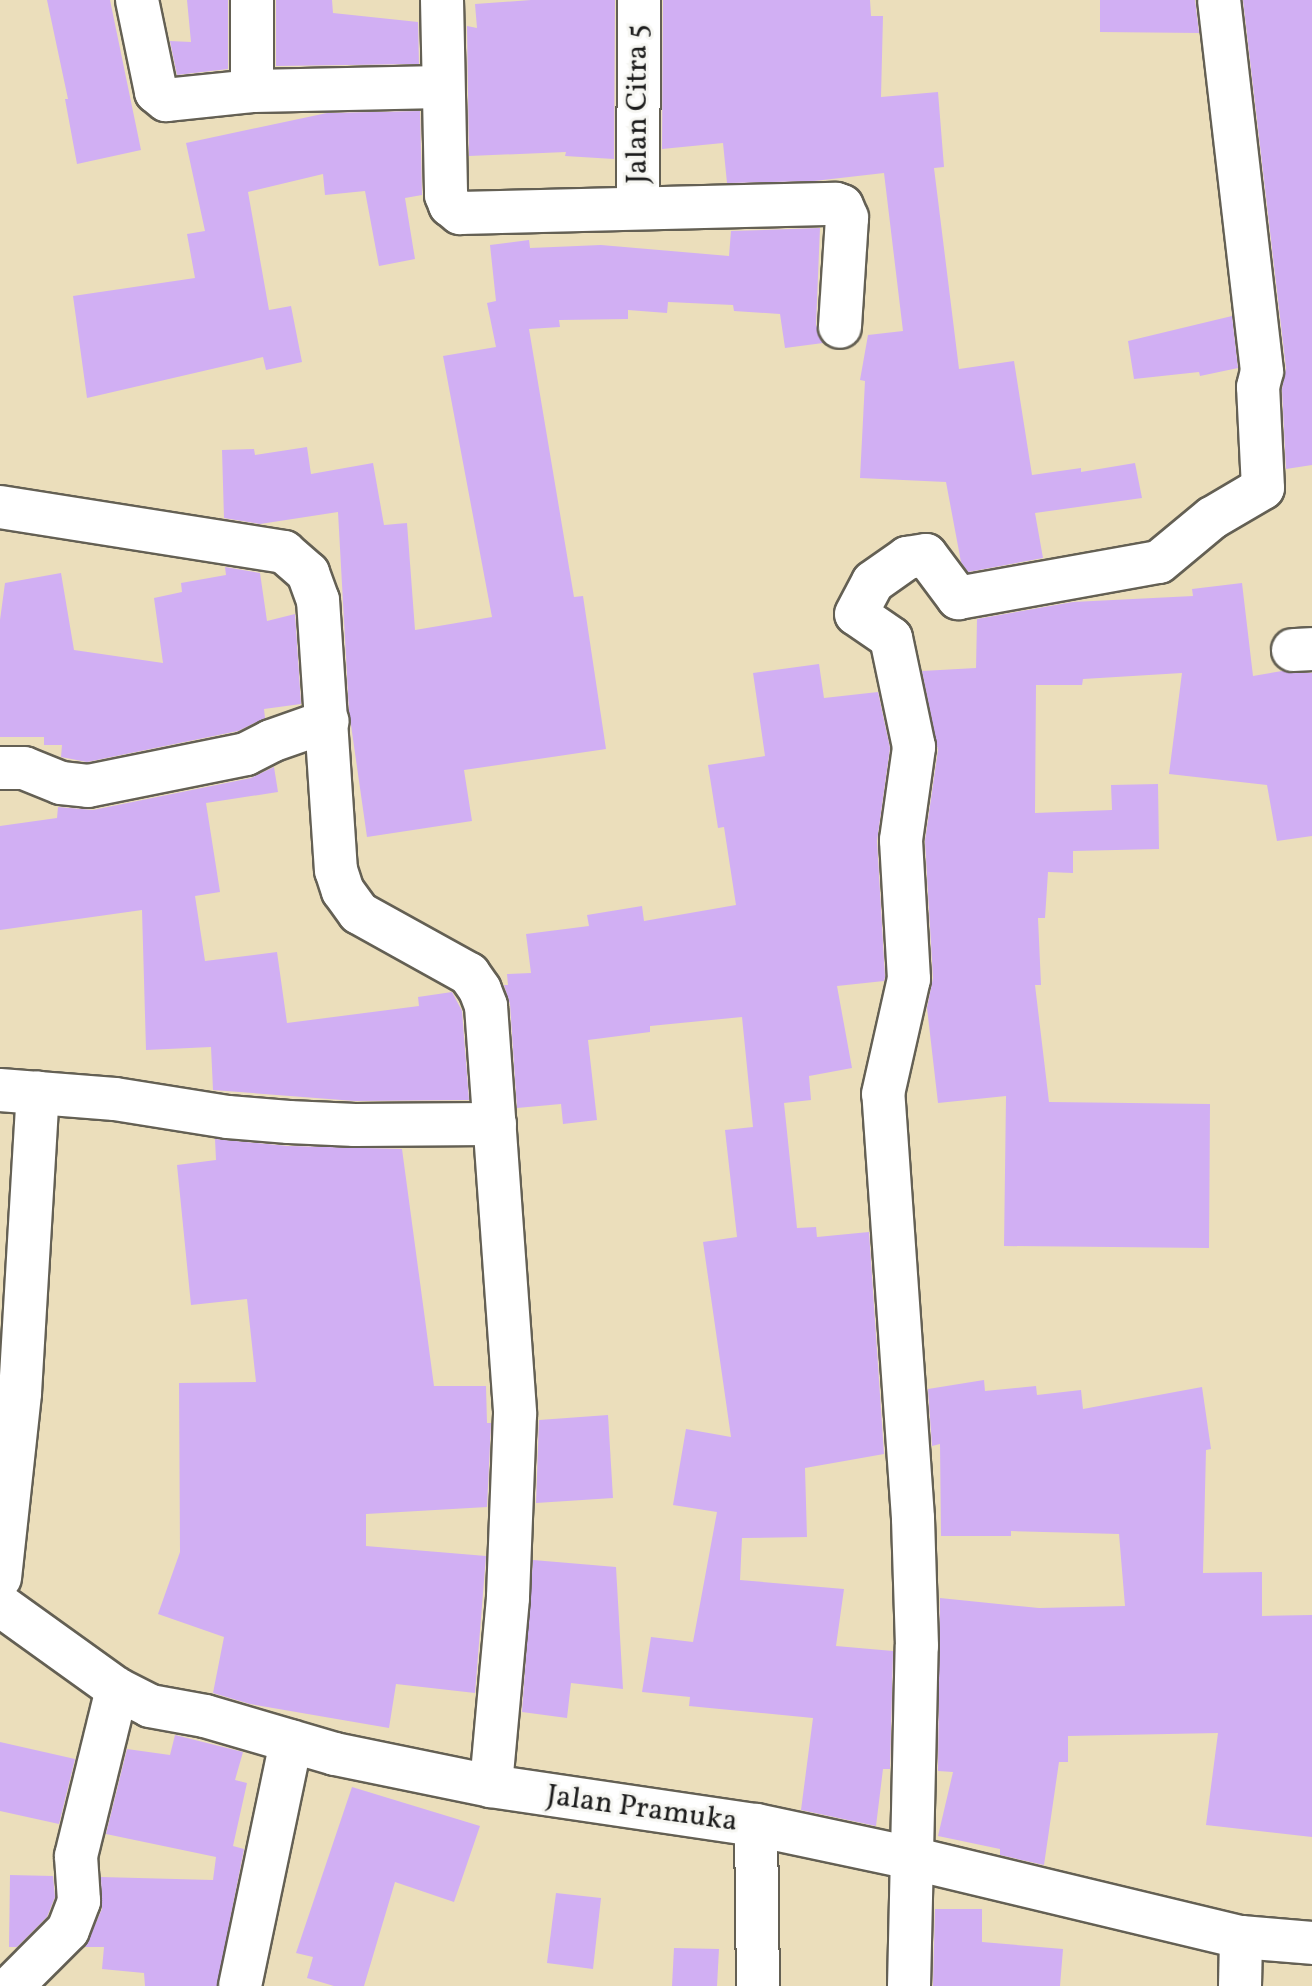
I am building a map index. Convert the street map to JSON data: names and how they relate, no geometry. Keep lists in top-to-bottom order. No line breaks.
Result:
{"streets":{"street":["Jalan Citra 5","Jalan Pramuka"]}}
